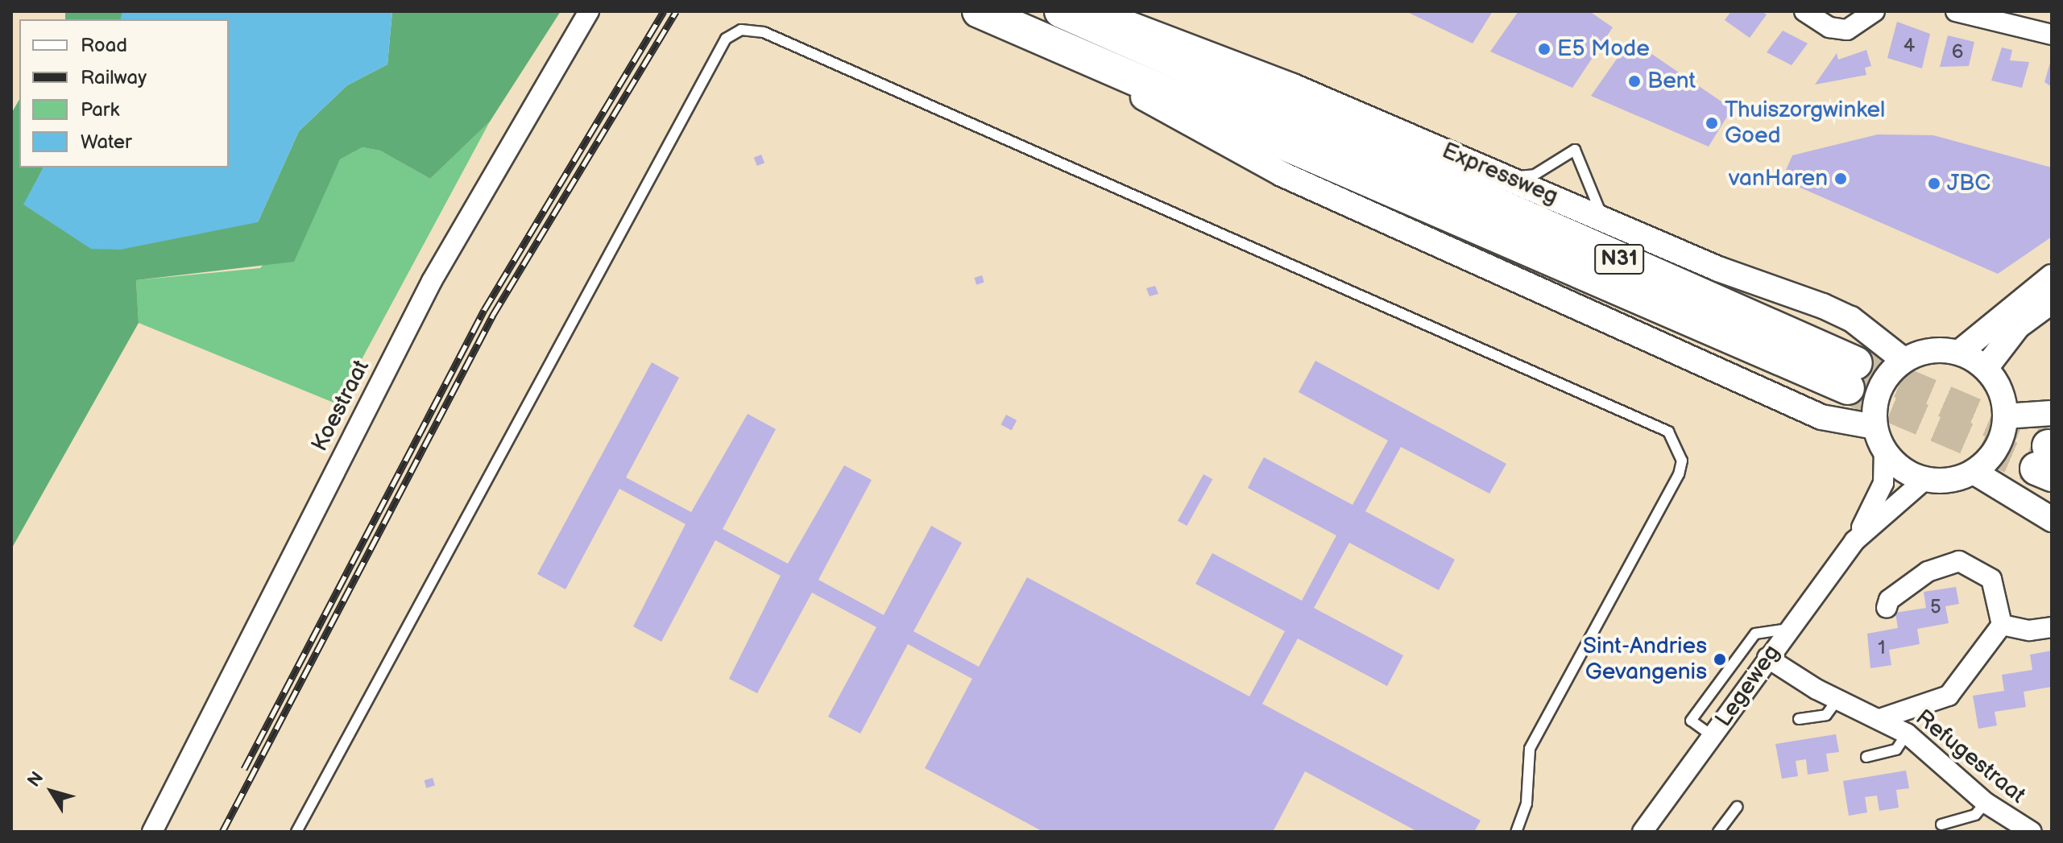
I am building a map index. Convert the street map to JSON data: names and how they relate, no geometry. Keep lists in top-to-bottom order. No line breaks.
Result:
{"streets":{"highway":["Expressweg","N31"],"street":["Koestraat","Legeweg","Refugestraat"]},"crossings":[["Expressweg","Legeweg"],["Legeweg","Refugestraat"]],"places":["E5 Mode","Bent","Thuiszorgwinkel Goed","vanHaren","JBC","Sint-Andries Gevangenis"],"house_numbers":["4","6","5","1"],"legend":["Road","Railway","Park","Water"],"north":"top left"}
